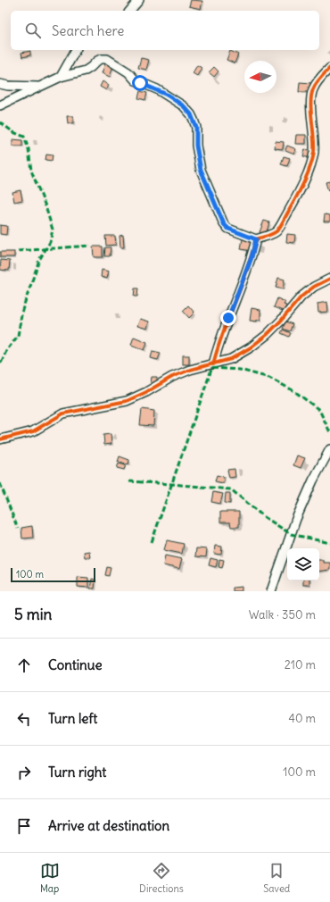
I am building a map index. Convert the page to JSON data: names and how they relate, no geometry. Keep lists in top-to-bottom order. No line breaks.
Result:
{"scale_bar":"100 m","north":"left","page":{"search":"Search here","scale":"100 m","heading":["5 min","Walk · 350 m"],"list":[["Continue","210 m"],["Turn left","40 m"],["Turn right","100 m"],"Arrive at destination"],"nav":["Map","Directions","Saved"]}}
